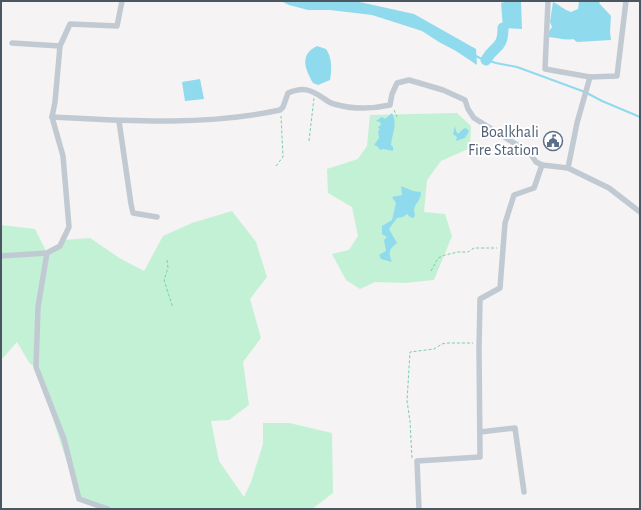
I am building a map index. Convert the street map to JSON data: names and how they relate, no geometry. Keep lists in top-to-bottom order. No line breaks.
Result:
{"places":{"public building":["Boalkhali Fire Station"]}}
